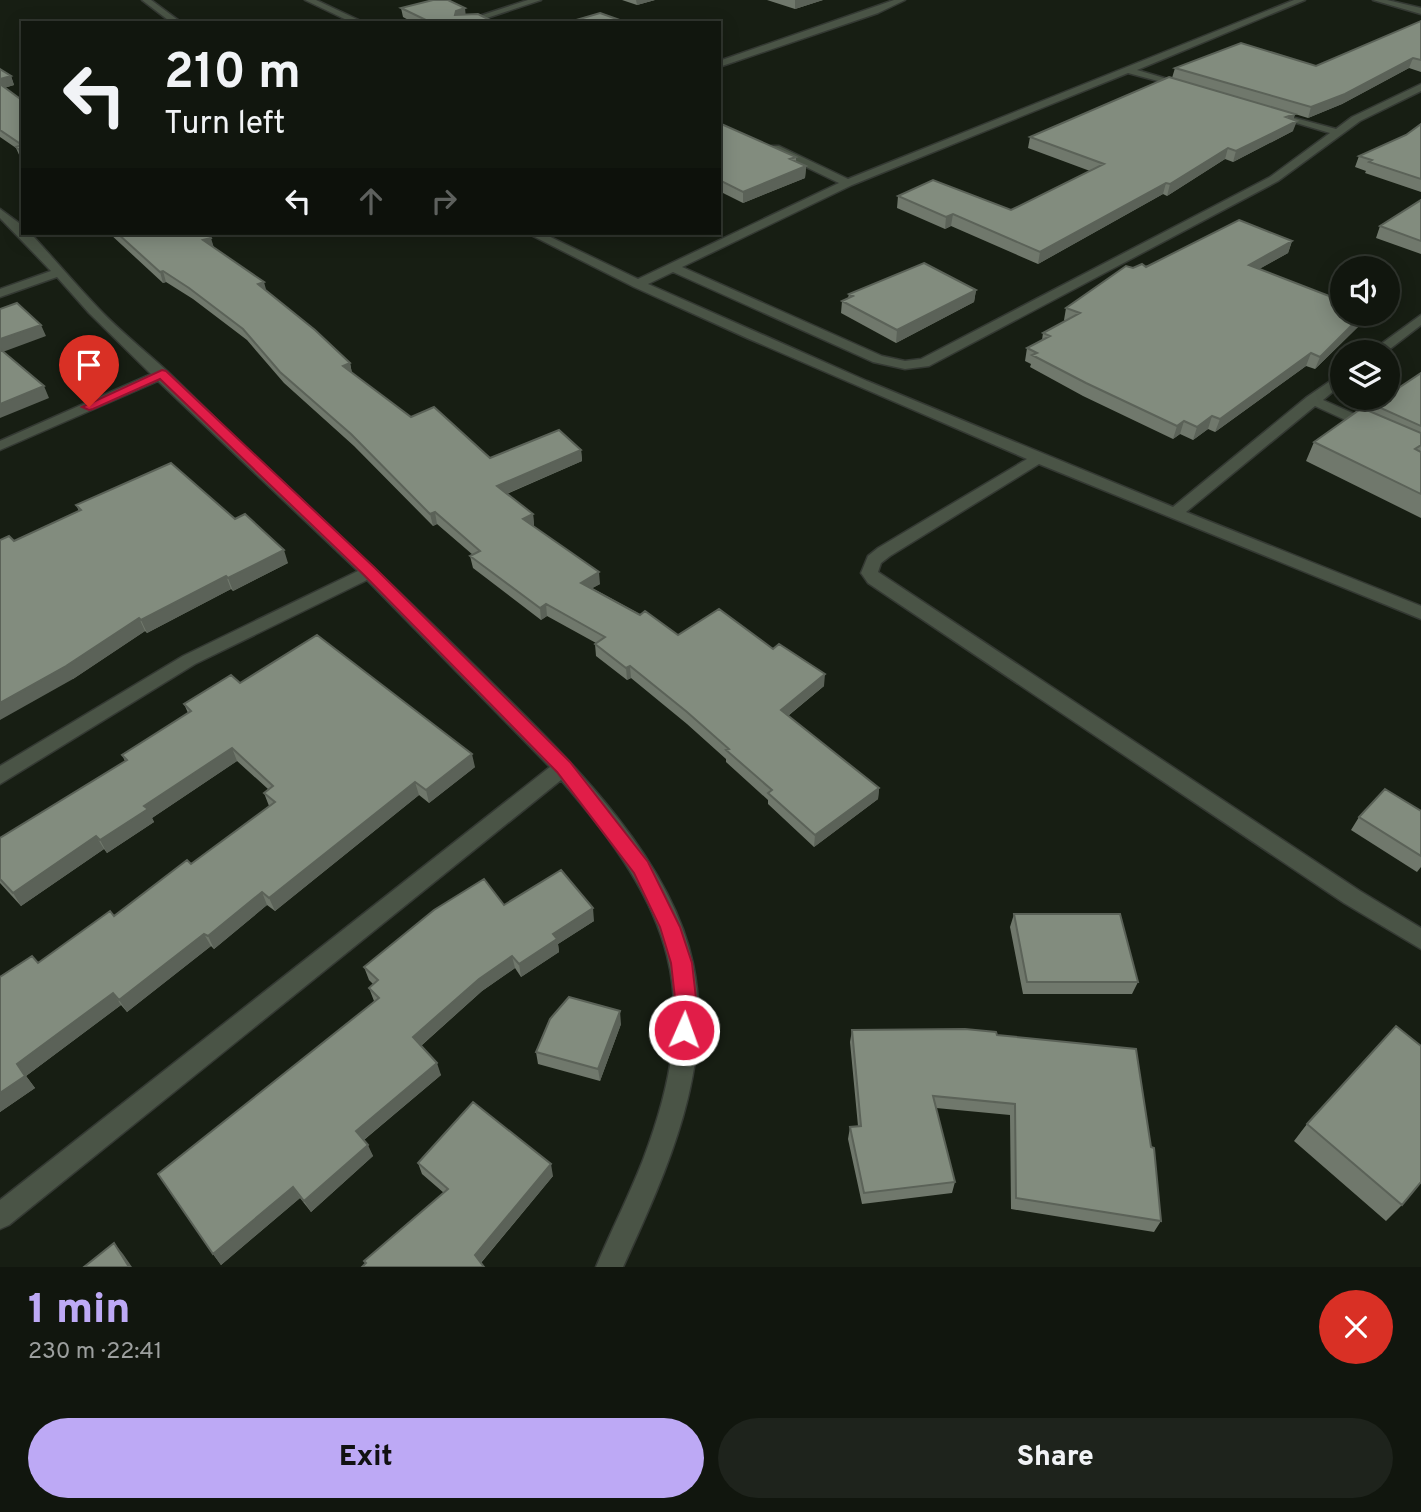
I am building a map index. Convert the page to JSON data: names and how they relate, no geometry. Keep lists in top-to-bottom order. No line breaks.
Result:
{"page":{"turn":["210 m","Turn left"],"heading":["1 min","230 m · 22:41"],"buttons":["Exit","Share"]}}
